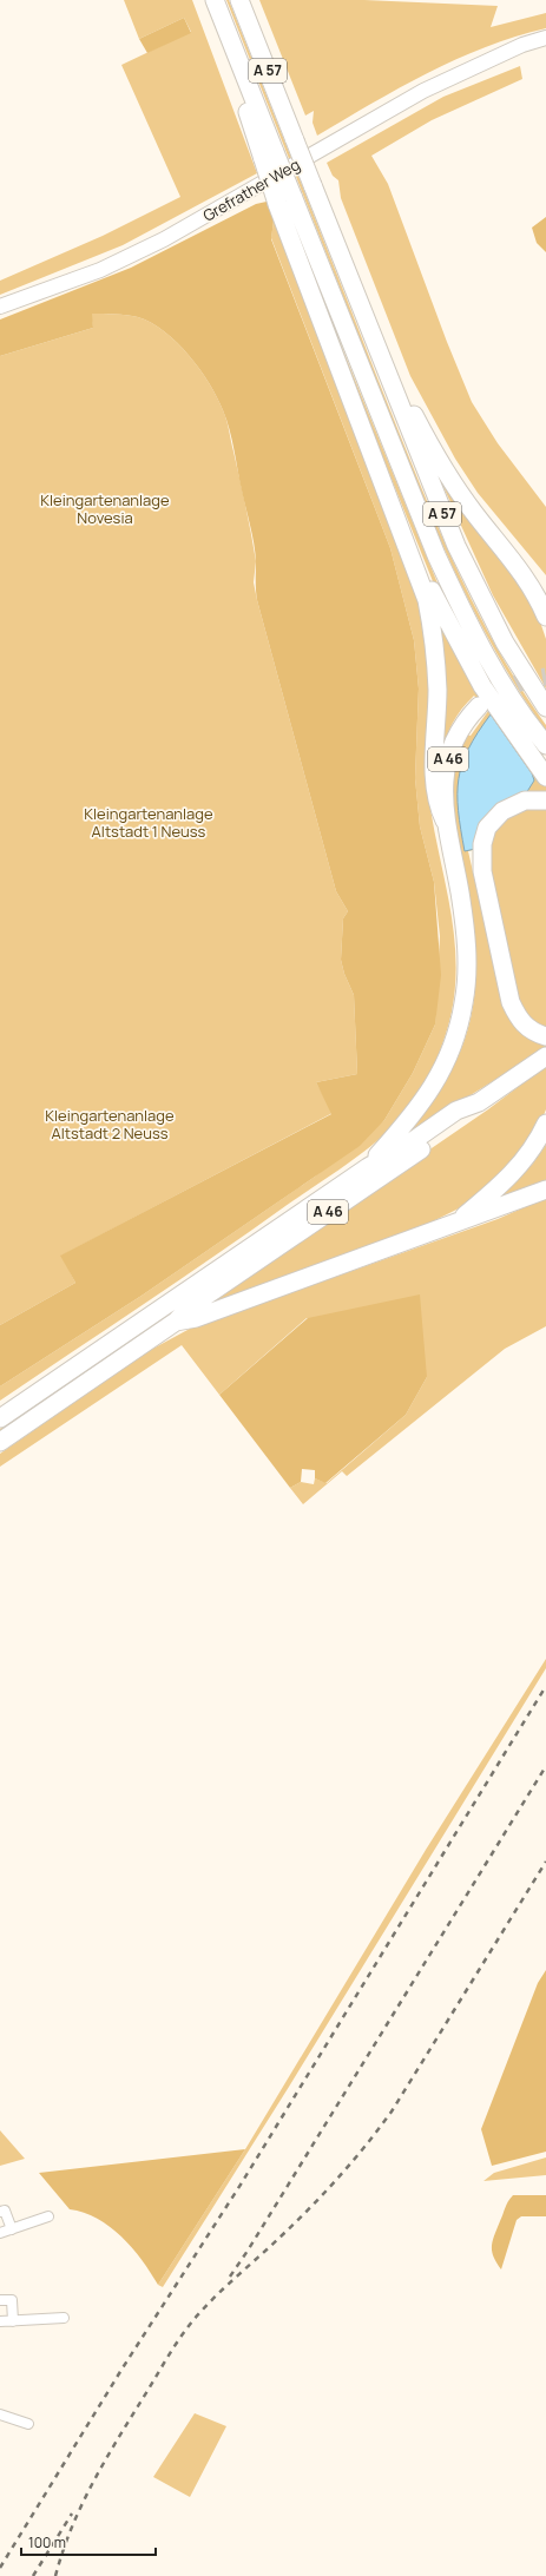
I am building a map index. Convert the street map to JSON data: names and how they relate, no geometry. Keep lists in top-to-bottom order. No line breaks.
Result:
{"streets":{"highway":["A 57","A 46"],"main road":["Grefrather Weg"]},"parks":["Kleingartenanlage Novesia","Kleingartenanlage Altstadt 1 Neuss","Kleingartenanlage Altstadt 2 Neuss"],"scale_bar":"100 m"}
